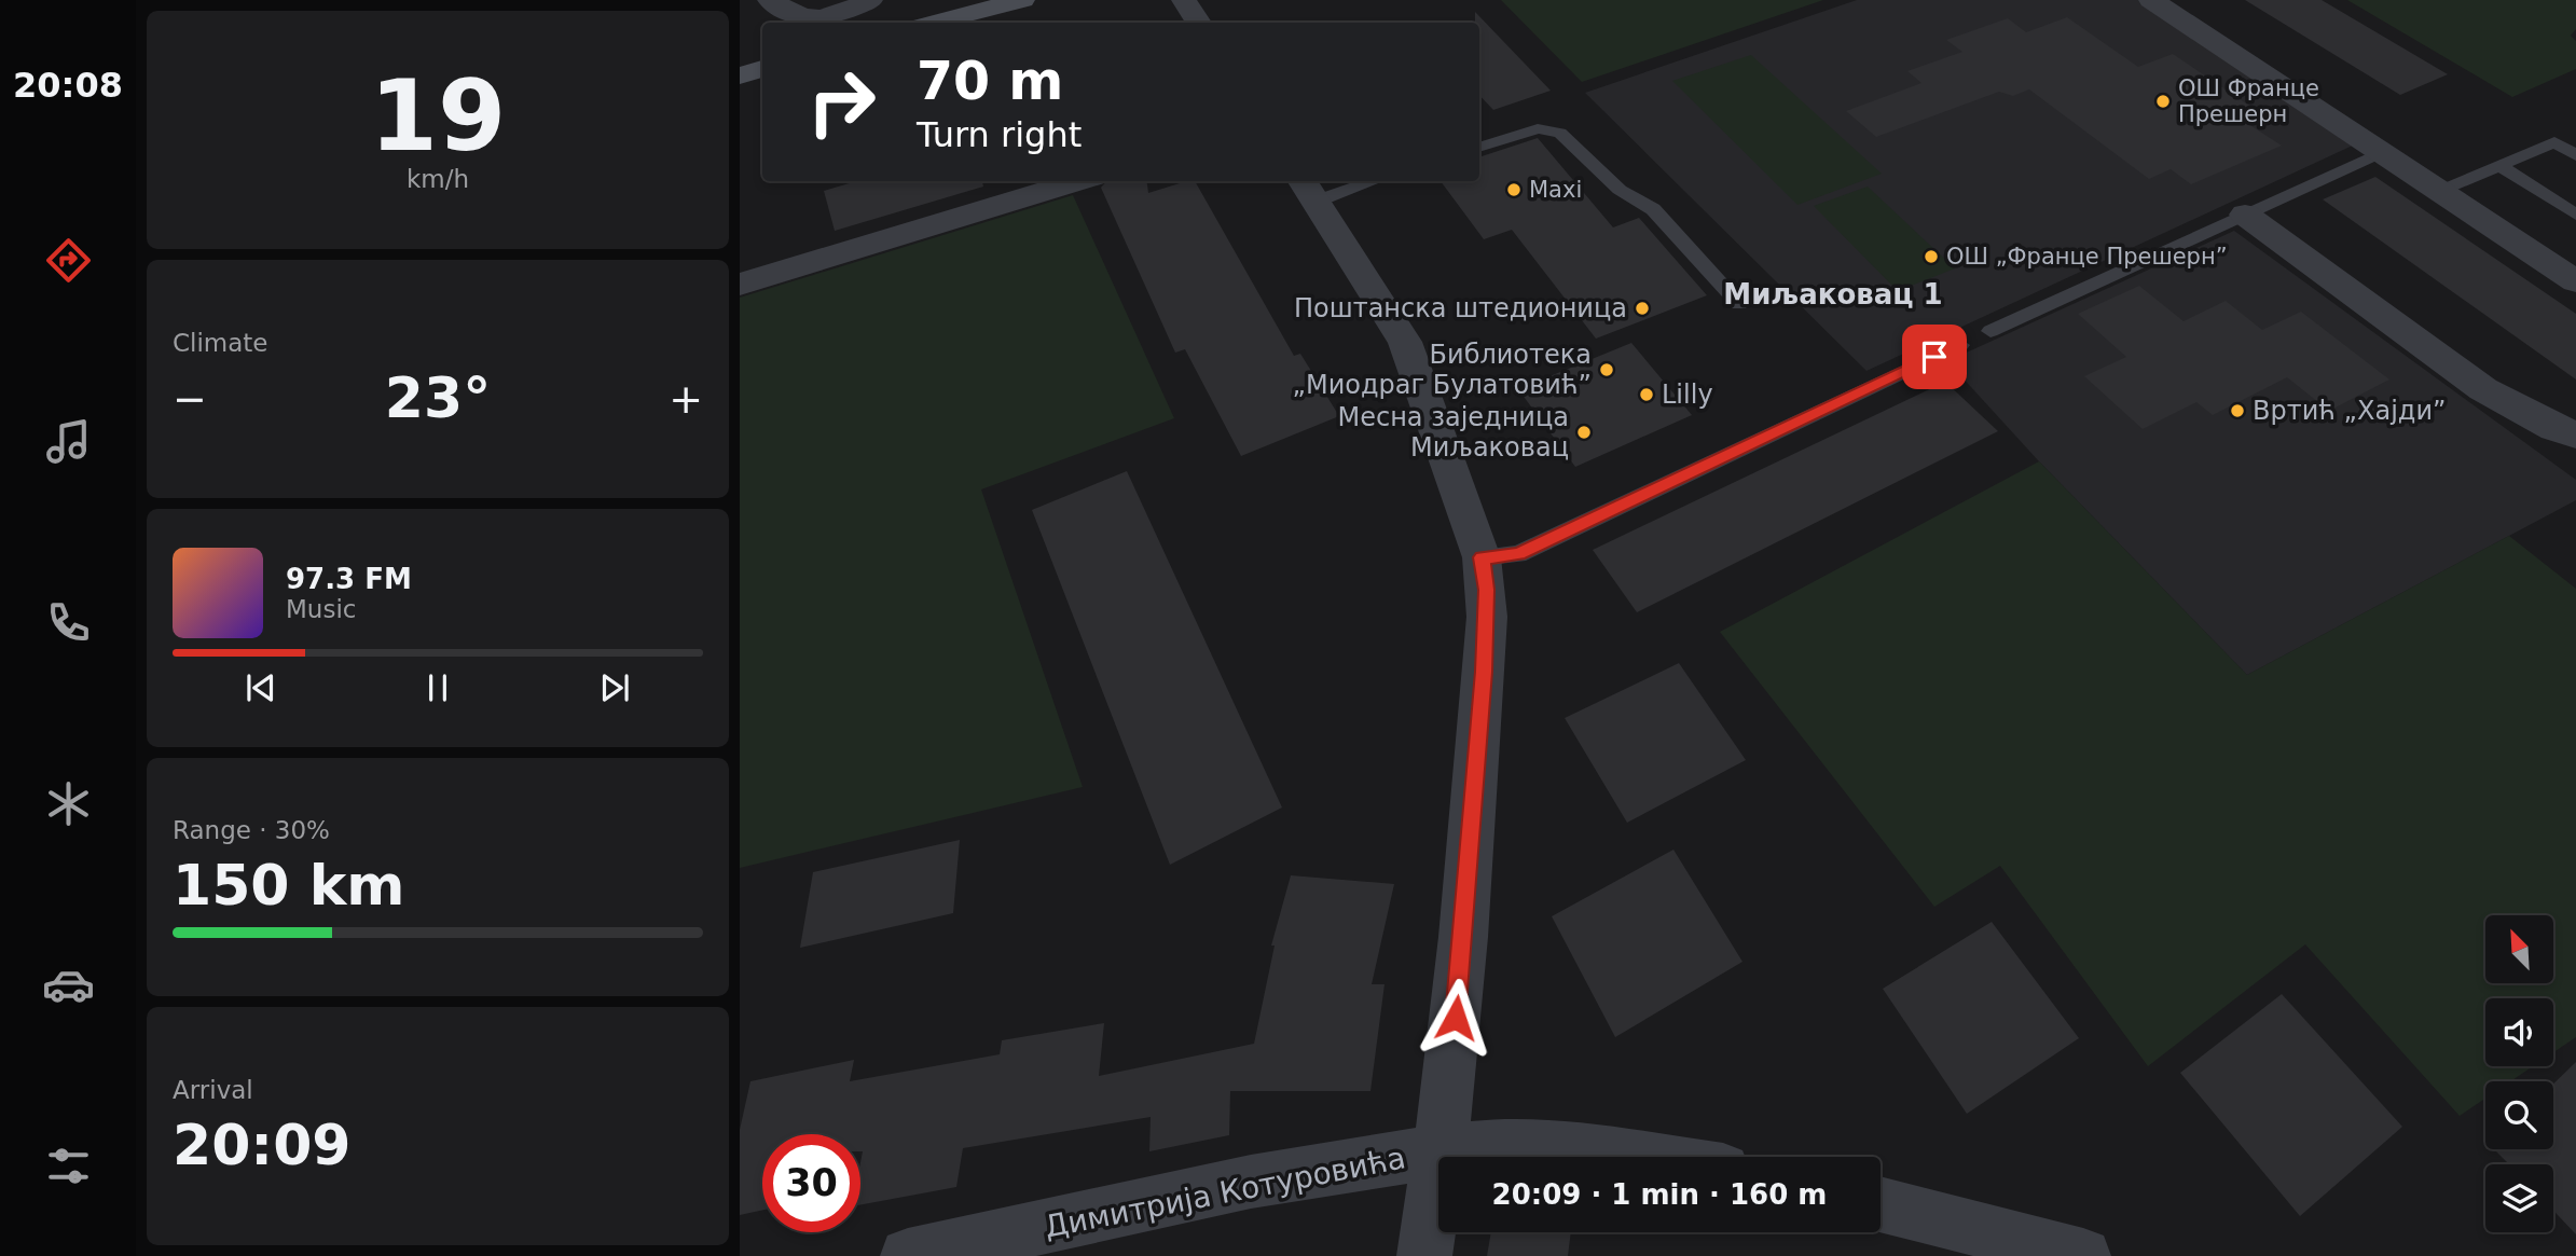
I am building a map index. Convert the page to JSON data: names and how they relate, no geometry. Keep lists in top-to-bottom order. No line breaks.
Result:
{"streets":{"street":["Димитрија Котуровића"]},"districts":["Миљаковац 1"],"places":["ОШ Франце Прешерн","Maxi","ОШ „Франце Прешерн”","Поштанска штедионица","Библиотека „Миодраг Булатовић”","Lilly","Вртић „Хајди”","Месна заједница Миљаковац"],"north":"top left","page":{"tabs":"20:08","tile":[["19","km/h"],"Climate",["Range · 30%","150 km"],["Arrival","20:09"]],"turn":["70 m","Turn right"],"heat":["−","23°","+"],"song":["97.3 FM","Music"],"limit":"30","trip":"20:09 · 1 min · 160 m"}}
